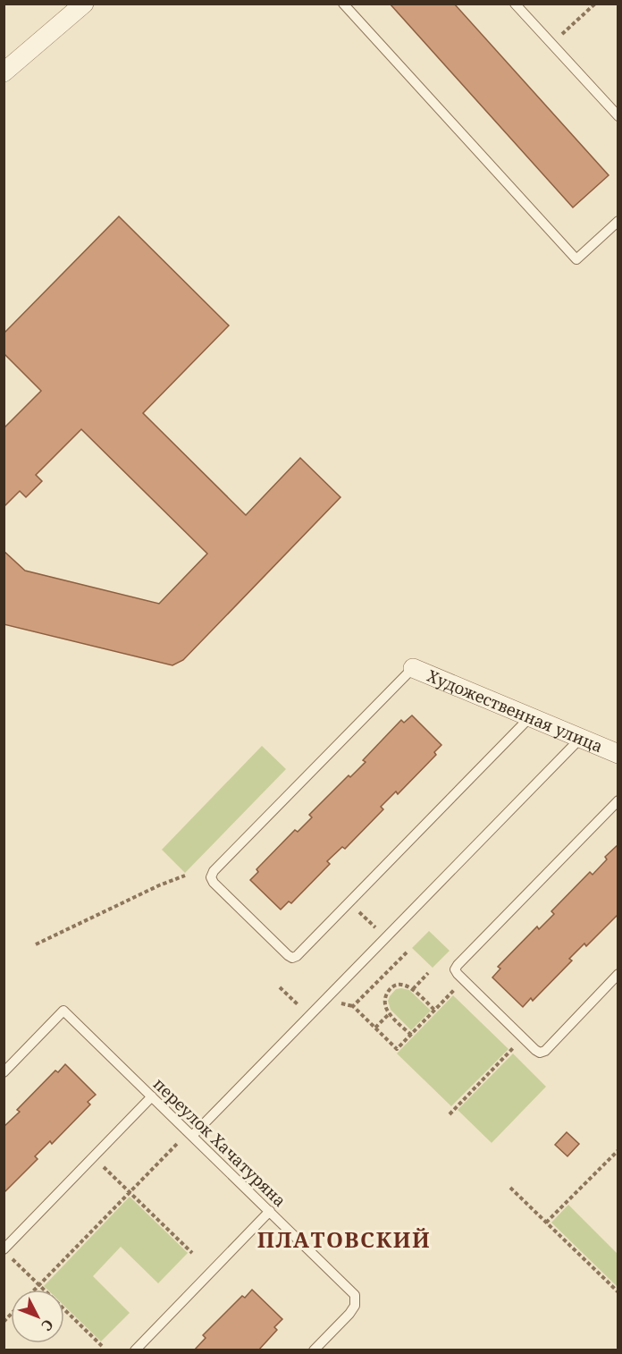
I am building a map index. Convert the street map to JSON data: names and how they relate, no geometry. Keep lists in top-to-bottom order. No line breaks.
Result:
{"streets":{"street":["Художественная улица"],"lane":["переулок Хачатуряна"]},"districts":["ПЛАТОВСКИЙ"],"north":"bottom right"}
